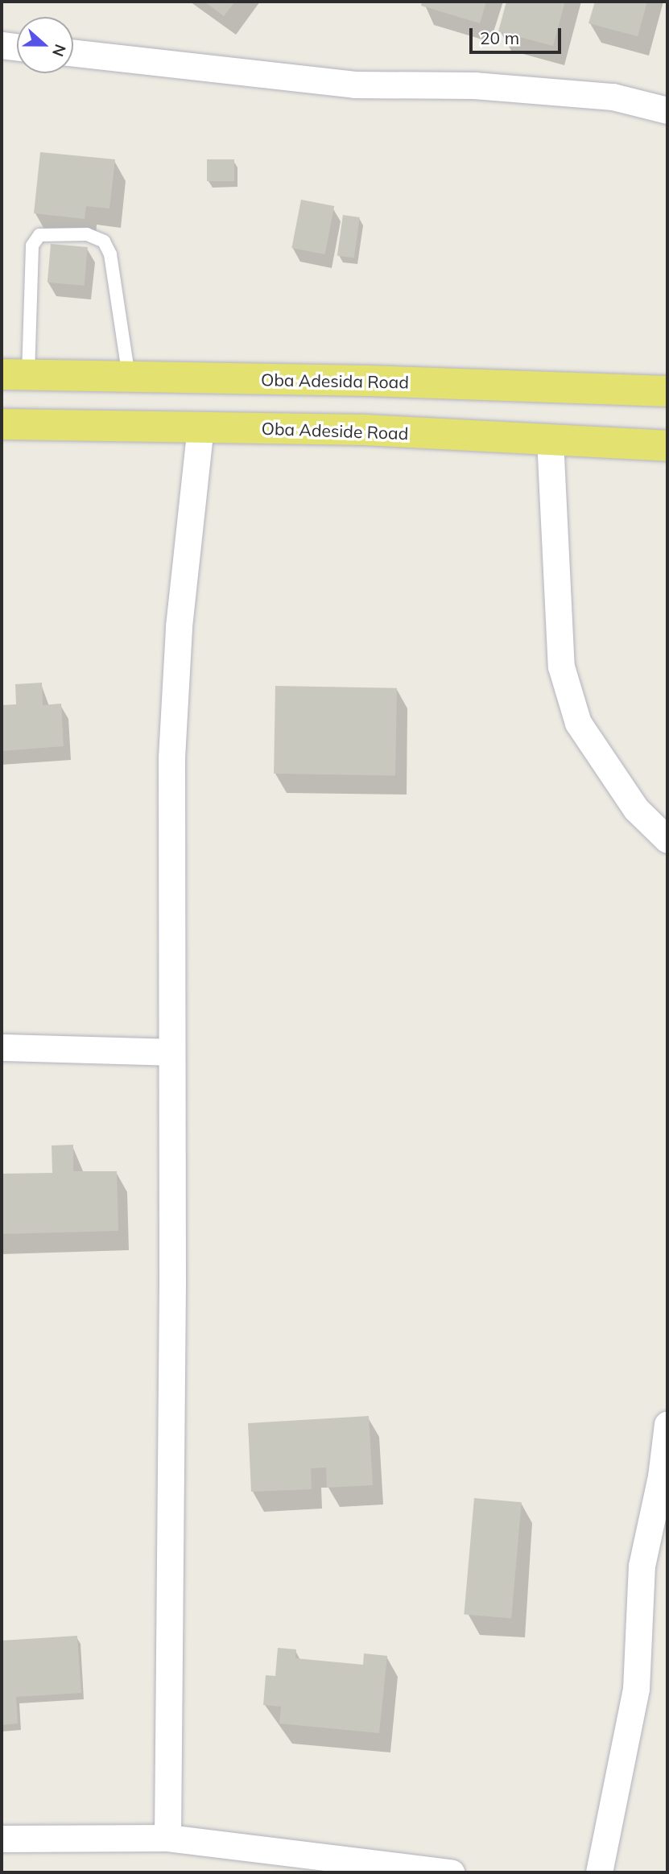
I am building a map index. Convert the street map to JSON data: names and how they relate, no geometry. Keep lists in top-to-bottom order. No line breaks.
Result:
{"streets":{"main road":["Oba Adesida Road","Oba Adeside Road"]},"scale_bar":"20 m","north":"right"}
